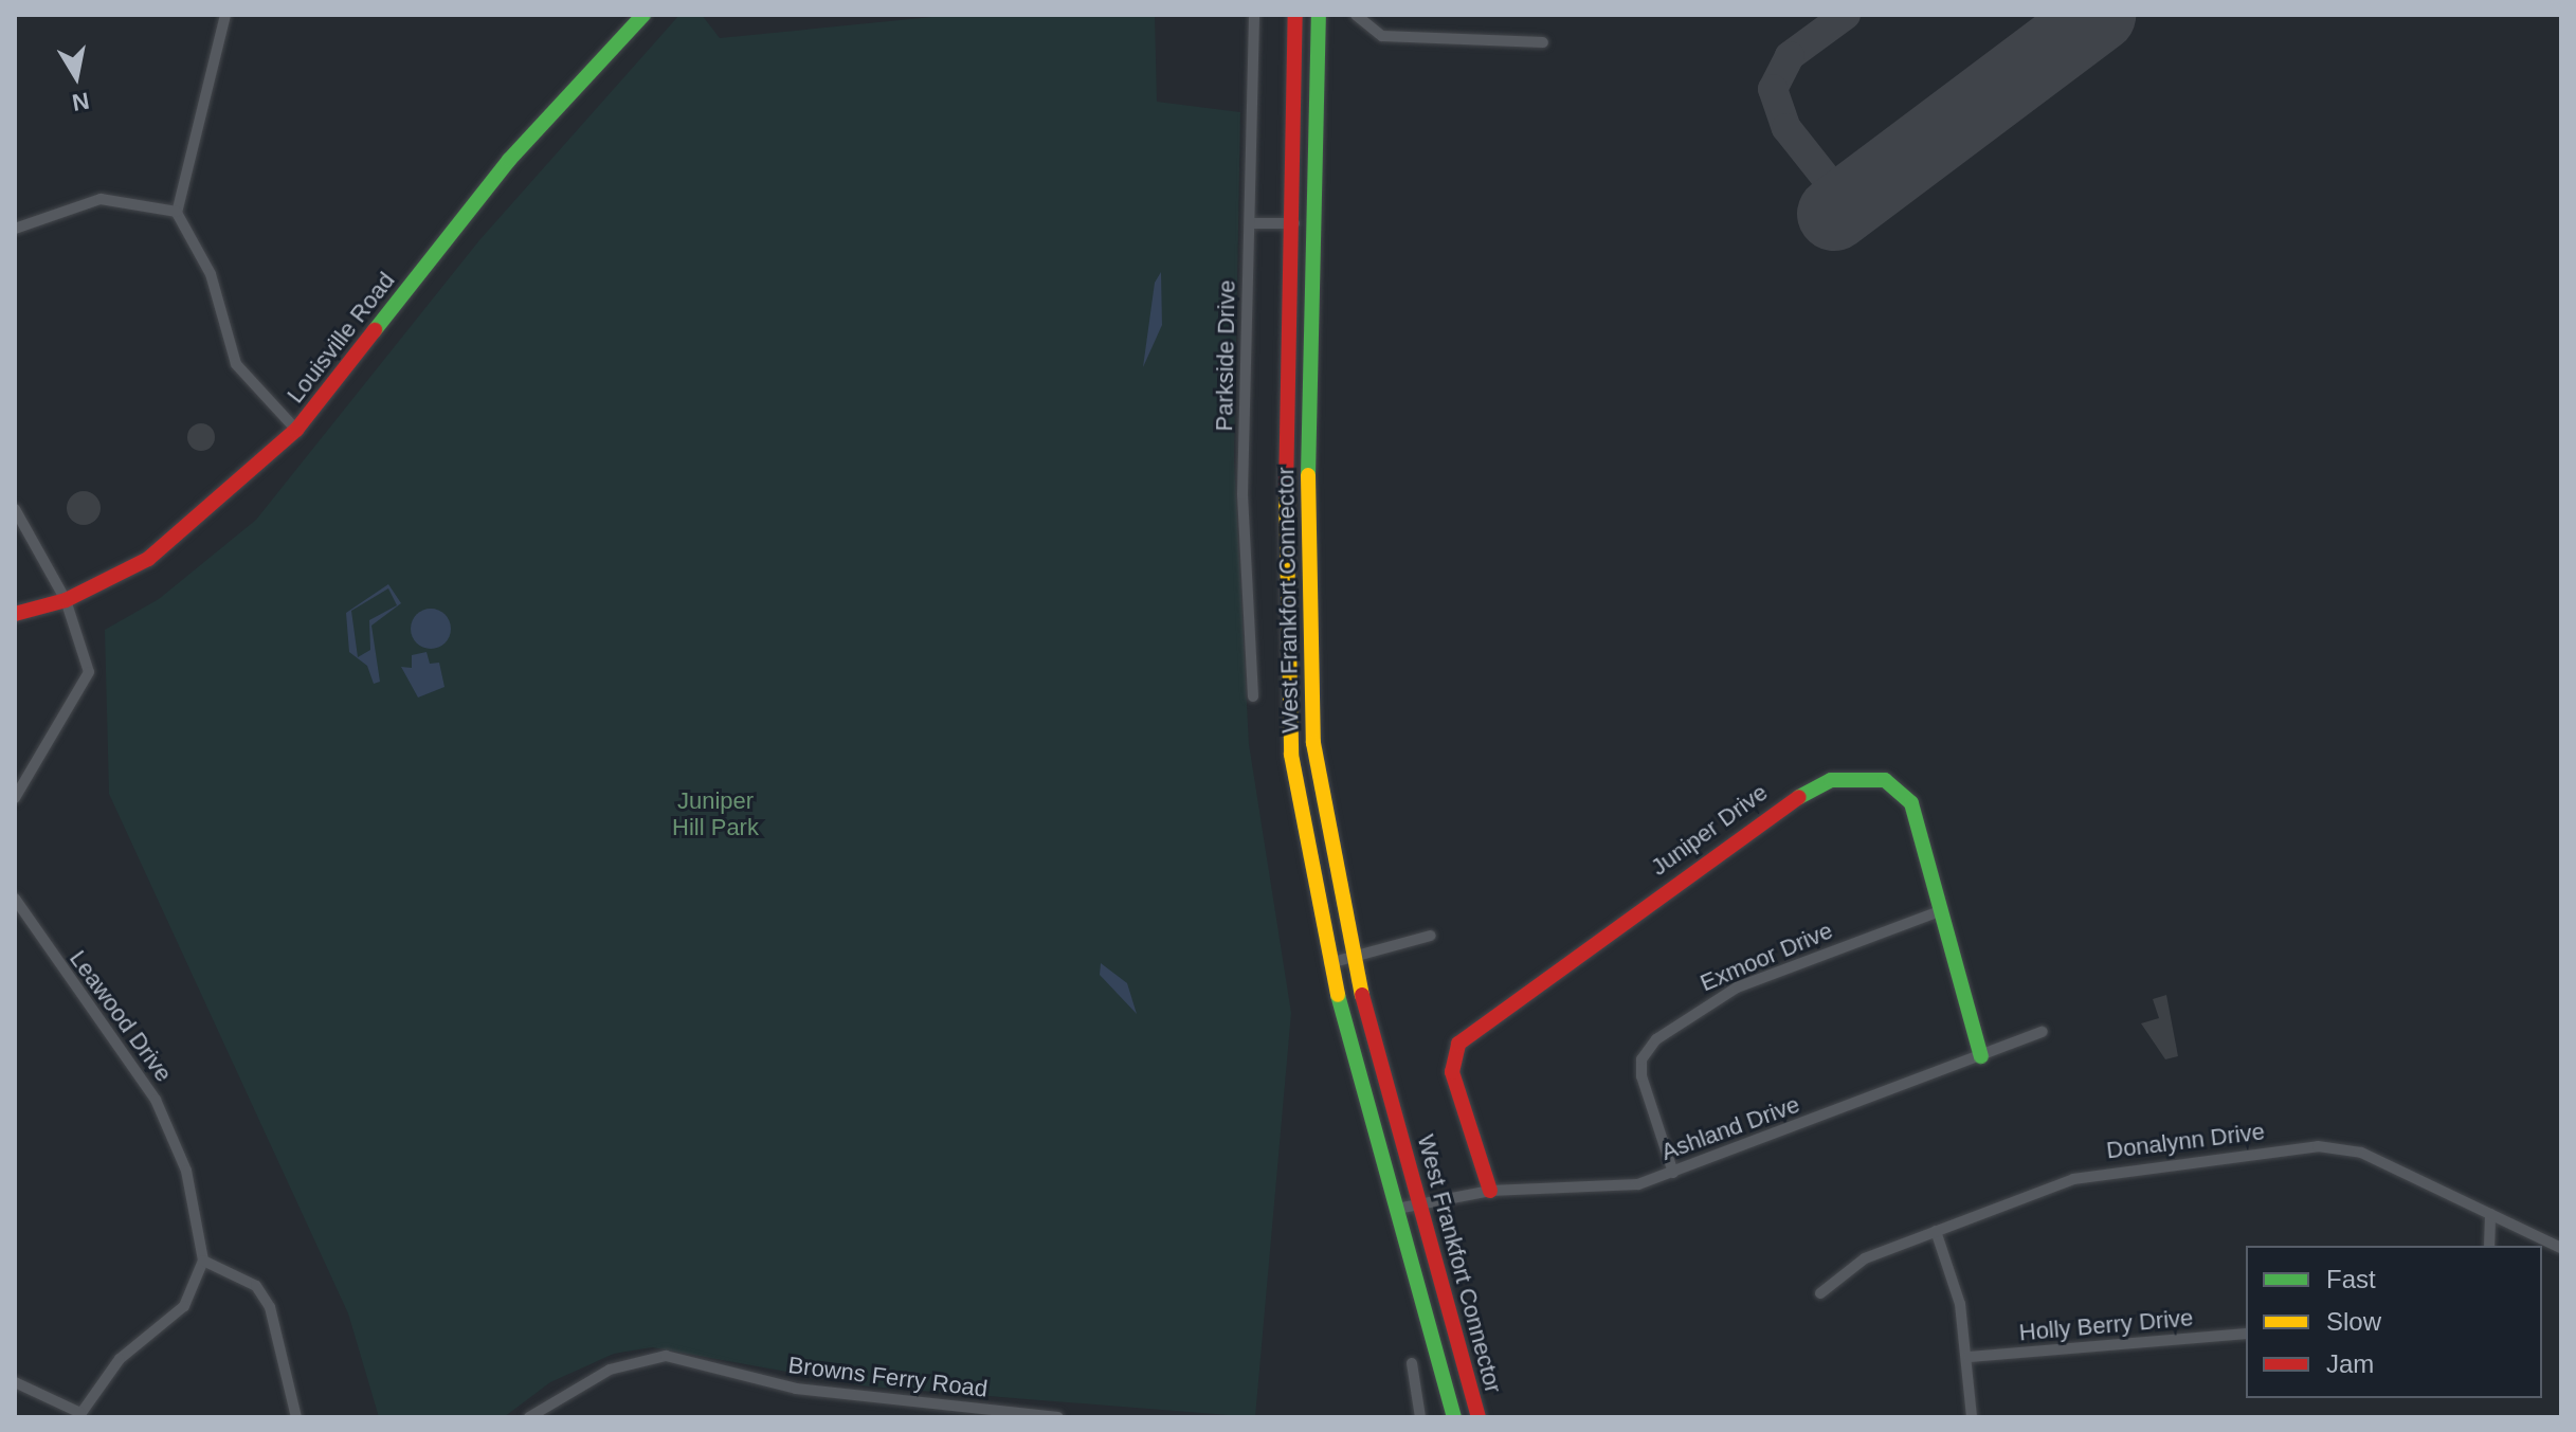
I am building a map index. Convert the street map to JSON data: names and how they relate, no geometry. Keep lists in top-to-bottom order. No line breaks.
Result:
{"streets":{"main road":["Louisville Road","West Frankfort Connector","Juniper Drive"],"street":["Parkside Drive","Exmoor Drive","Leawood Drive","Ashland Drive","Donalynn Drive","Holly Berry Drive","Browns Ferry Road"]},"crossings":[["West Frankfort Connector","Ashland Drive"],["Juniper Drive","Exmoor Drive"],["Juniper Drive","Ashland Drive"],["Exmoor Drive","Ashland Drive"]],"parks":["Juniper Hill Park"],"legend":["Fast","Slow","Jam"],"north":"bottom"}
